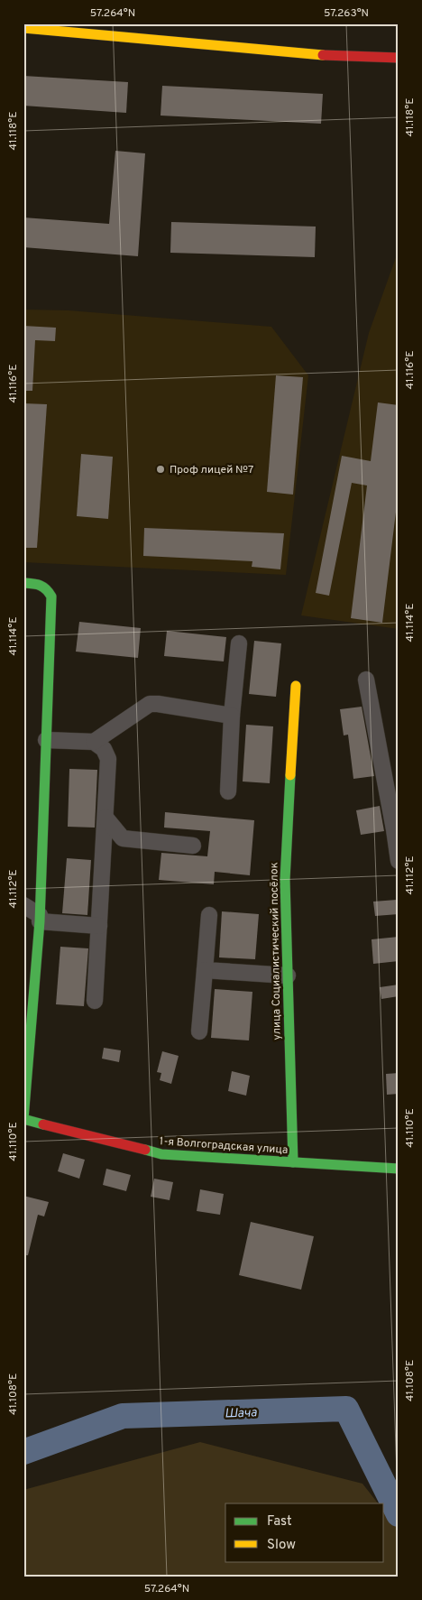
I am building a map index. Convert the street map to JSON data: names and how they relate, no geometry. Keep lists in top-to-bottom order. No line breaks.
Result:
{"streets":{"street":["улица Социалистический посёлок","1-я Волгоградская улица"]},"crossings":[["улица Социалистический посёлок","1-я Волгоградская улица"]],"water":["Шача"],"places":["Проф лицей №7"],"legend":["Fast","Slow"],"coordinates":["57.264°N","57.263°N","41.118°E","41.116°E","41.114°E","41.112°E","41.110°E","41.108°E"]}
